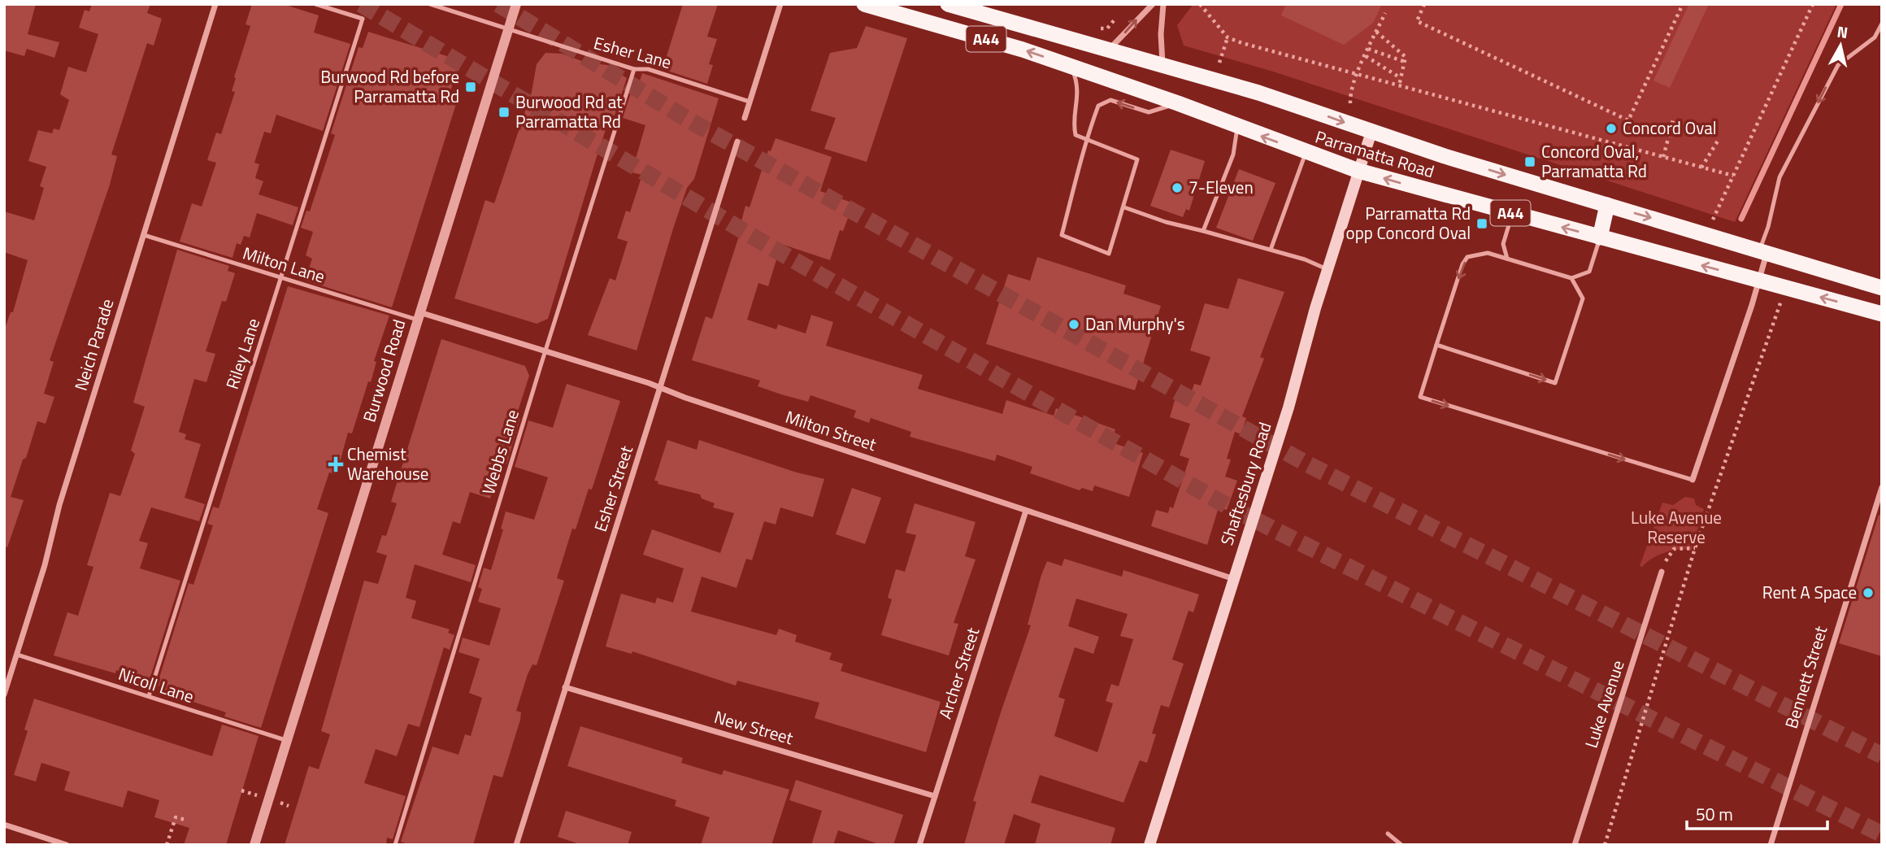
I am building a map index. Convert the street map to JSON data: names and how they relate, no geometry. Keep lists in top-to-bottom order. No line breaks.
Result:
{"streets":{"highway":["A44","Parramatta Road"],"main road":["Shaftesbury Road"],"street":["Neich Parade","Burwood Road","Milton Street","Esher Street","Archer Street","Bennett Street","Luke Avenue","New Street"],"lane":["Esher Lane","Milton Lane","Riley Lane","Webbs Lane","Nicoll Lane"]},"crossings":[["Esher Lane","Burwood Road"],["Esher Lane","Webbs Lane"],["Parramatta Road","Shaftesbury Road"],["Milton Lane","Neich Parade"],["Milton Lane","Riley Lane"],["Milton Lane","Burwood Road"],["Milton Lane","Milton Street"],["Neich Parade","Nicoll Lane"],["Riley Lane","Nicoll Lane"],["Burwood Road","Milton Street"],["Burwood Road","Nicoll Lane"],["Milton Street","Webbs Lane"],["Milton Street","Shaftesbury Road"],["Milton Street","Esher Street"],["Milton Street","Archer Street"],["Esher Street","New Street"],["Archer Street","New Street"]],"parks":["Luke Avenue Reserve"],"places":{"transit":["Burwood Rd before Parramatta Rd","Burwood Rd at Parramatta Rd","Concord Oval, Parramatta Rd","Parramatta Rd opp Concord Oval"],"other":["Concord Oval","7-Eleven","Dan Murphy's","Rent A Space"],"health":["Chemist Warehouse"]},"scale_bar":"50 m","north":"top"}
